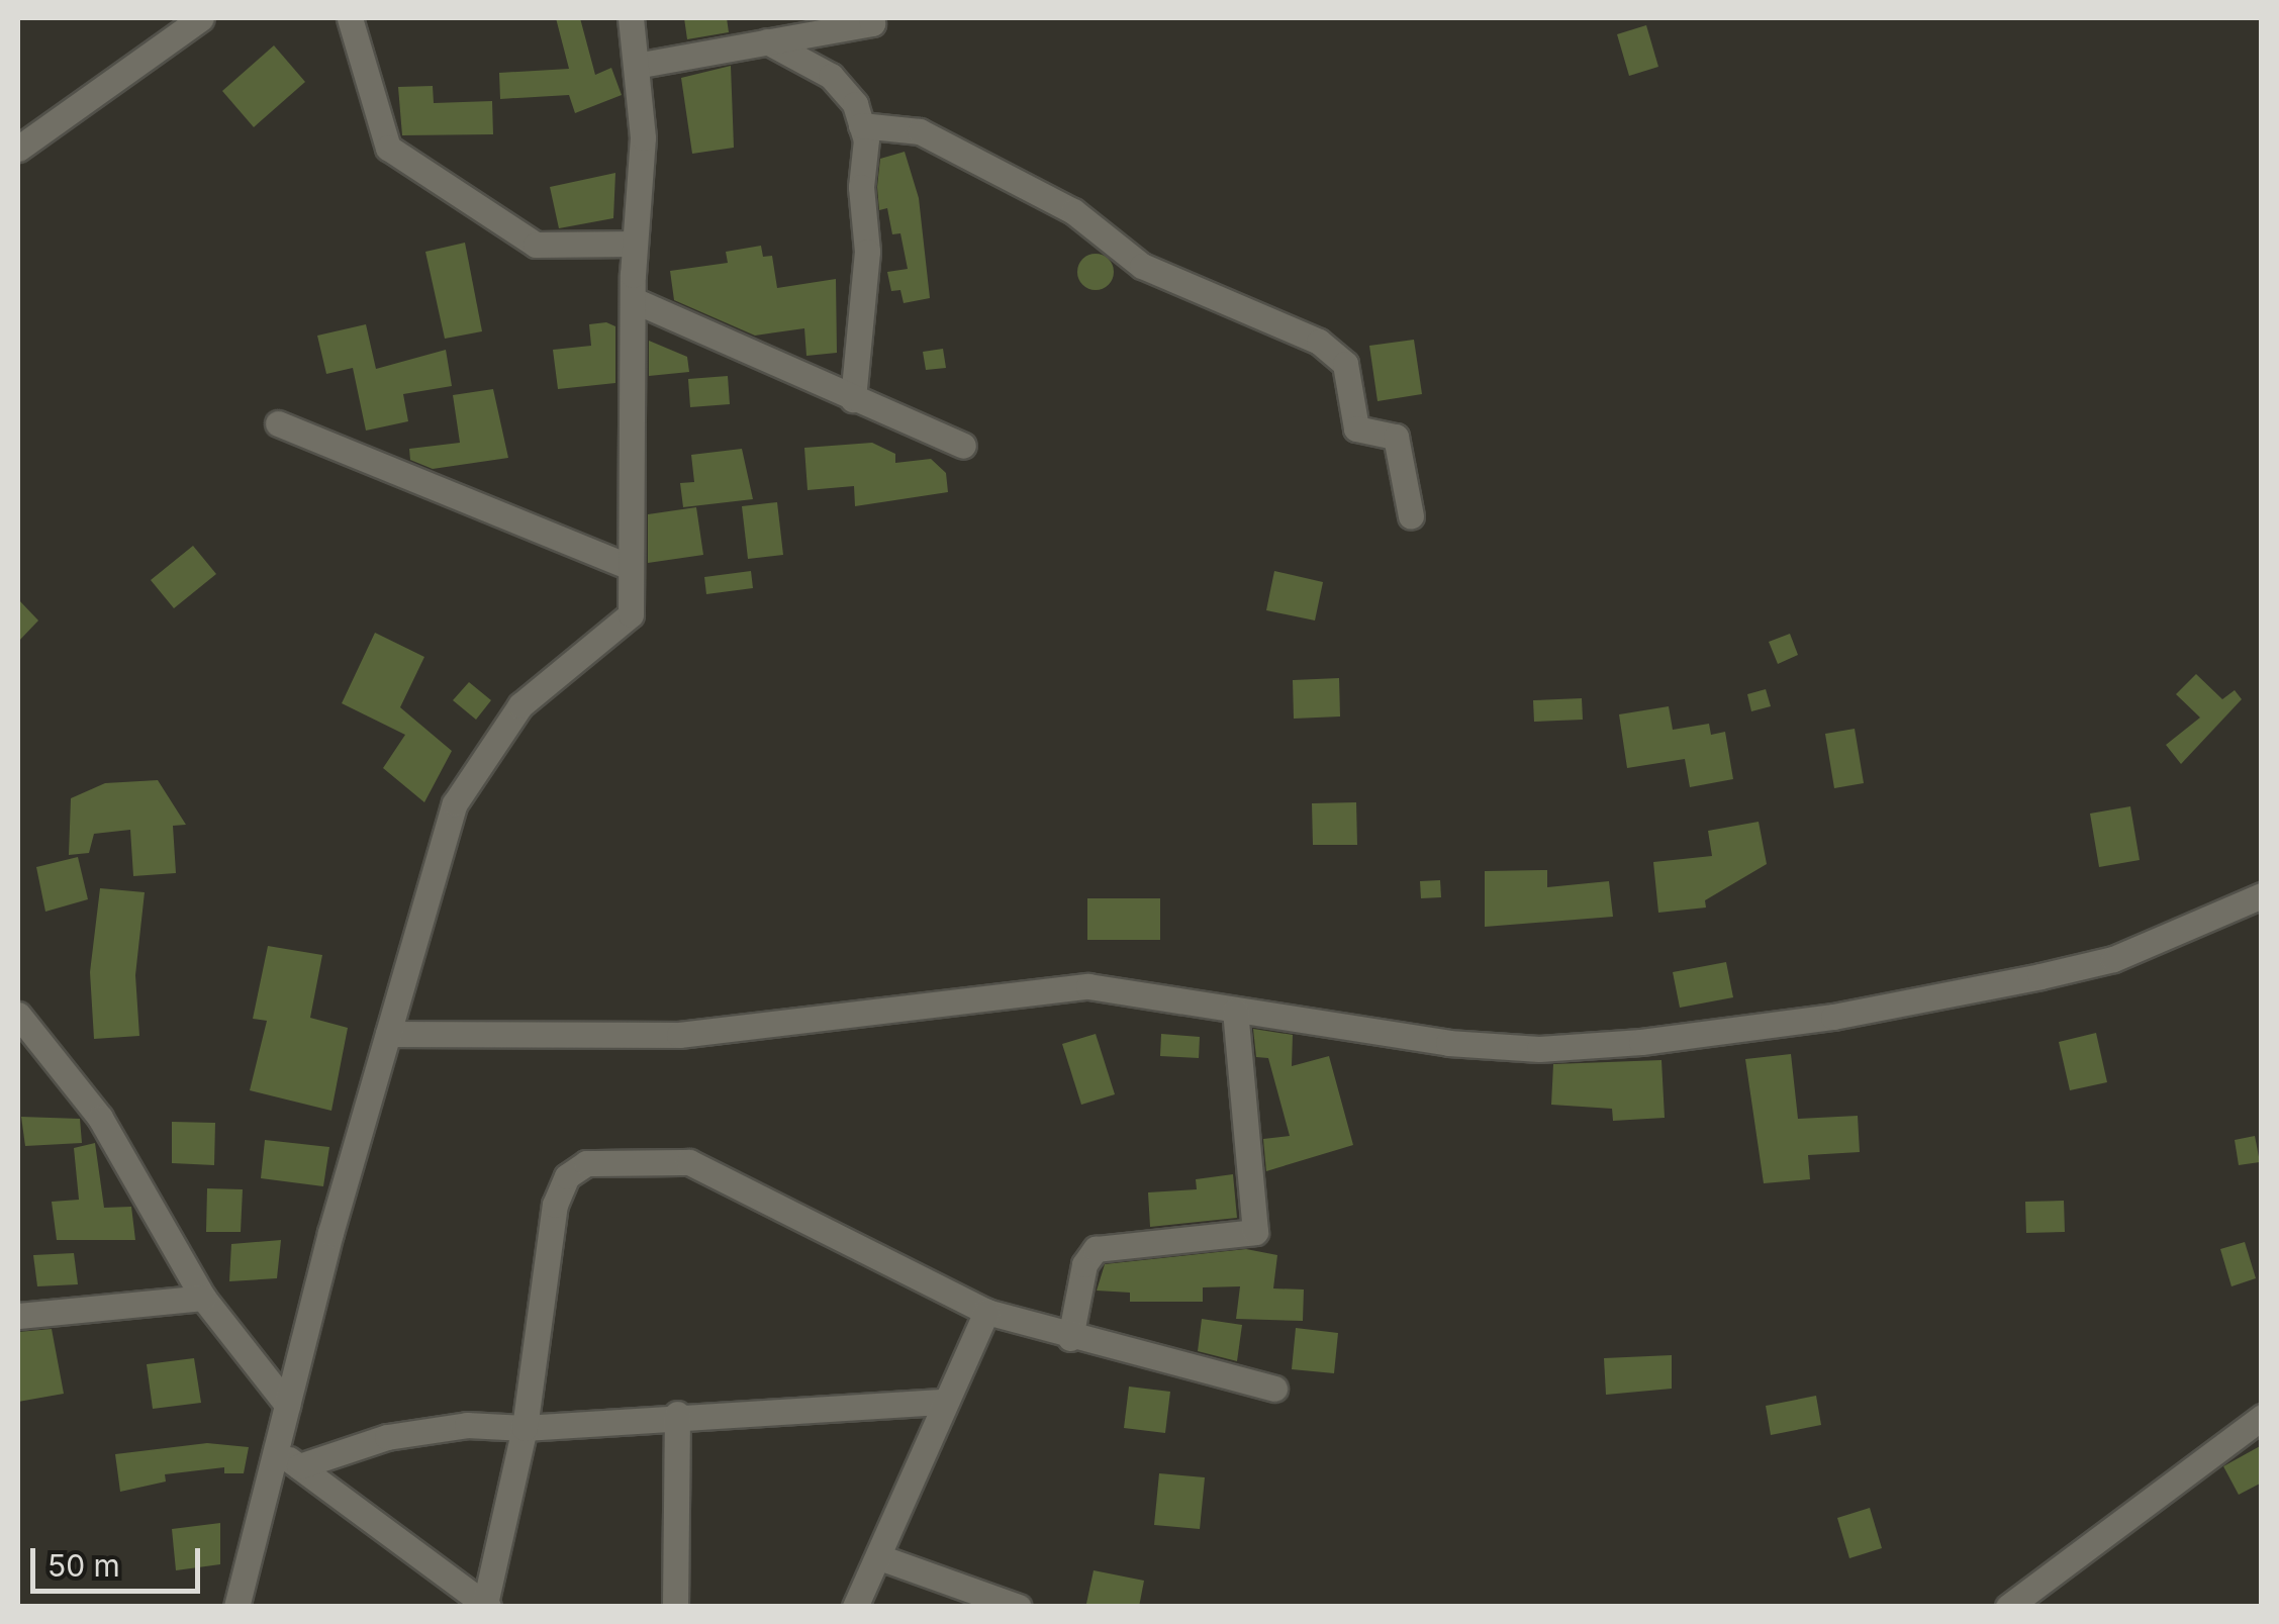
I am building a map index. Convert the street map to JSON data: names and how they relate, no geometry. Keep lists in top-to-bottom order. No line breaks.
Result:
{"scale_bar":"50 m"}
